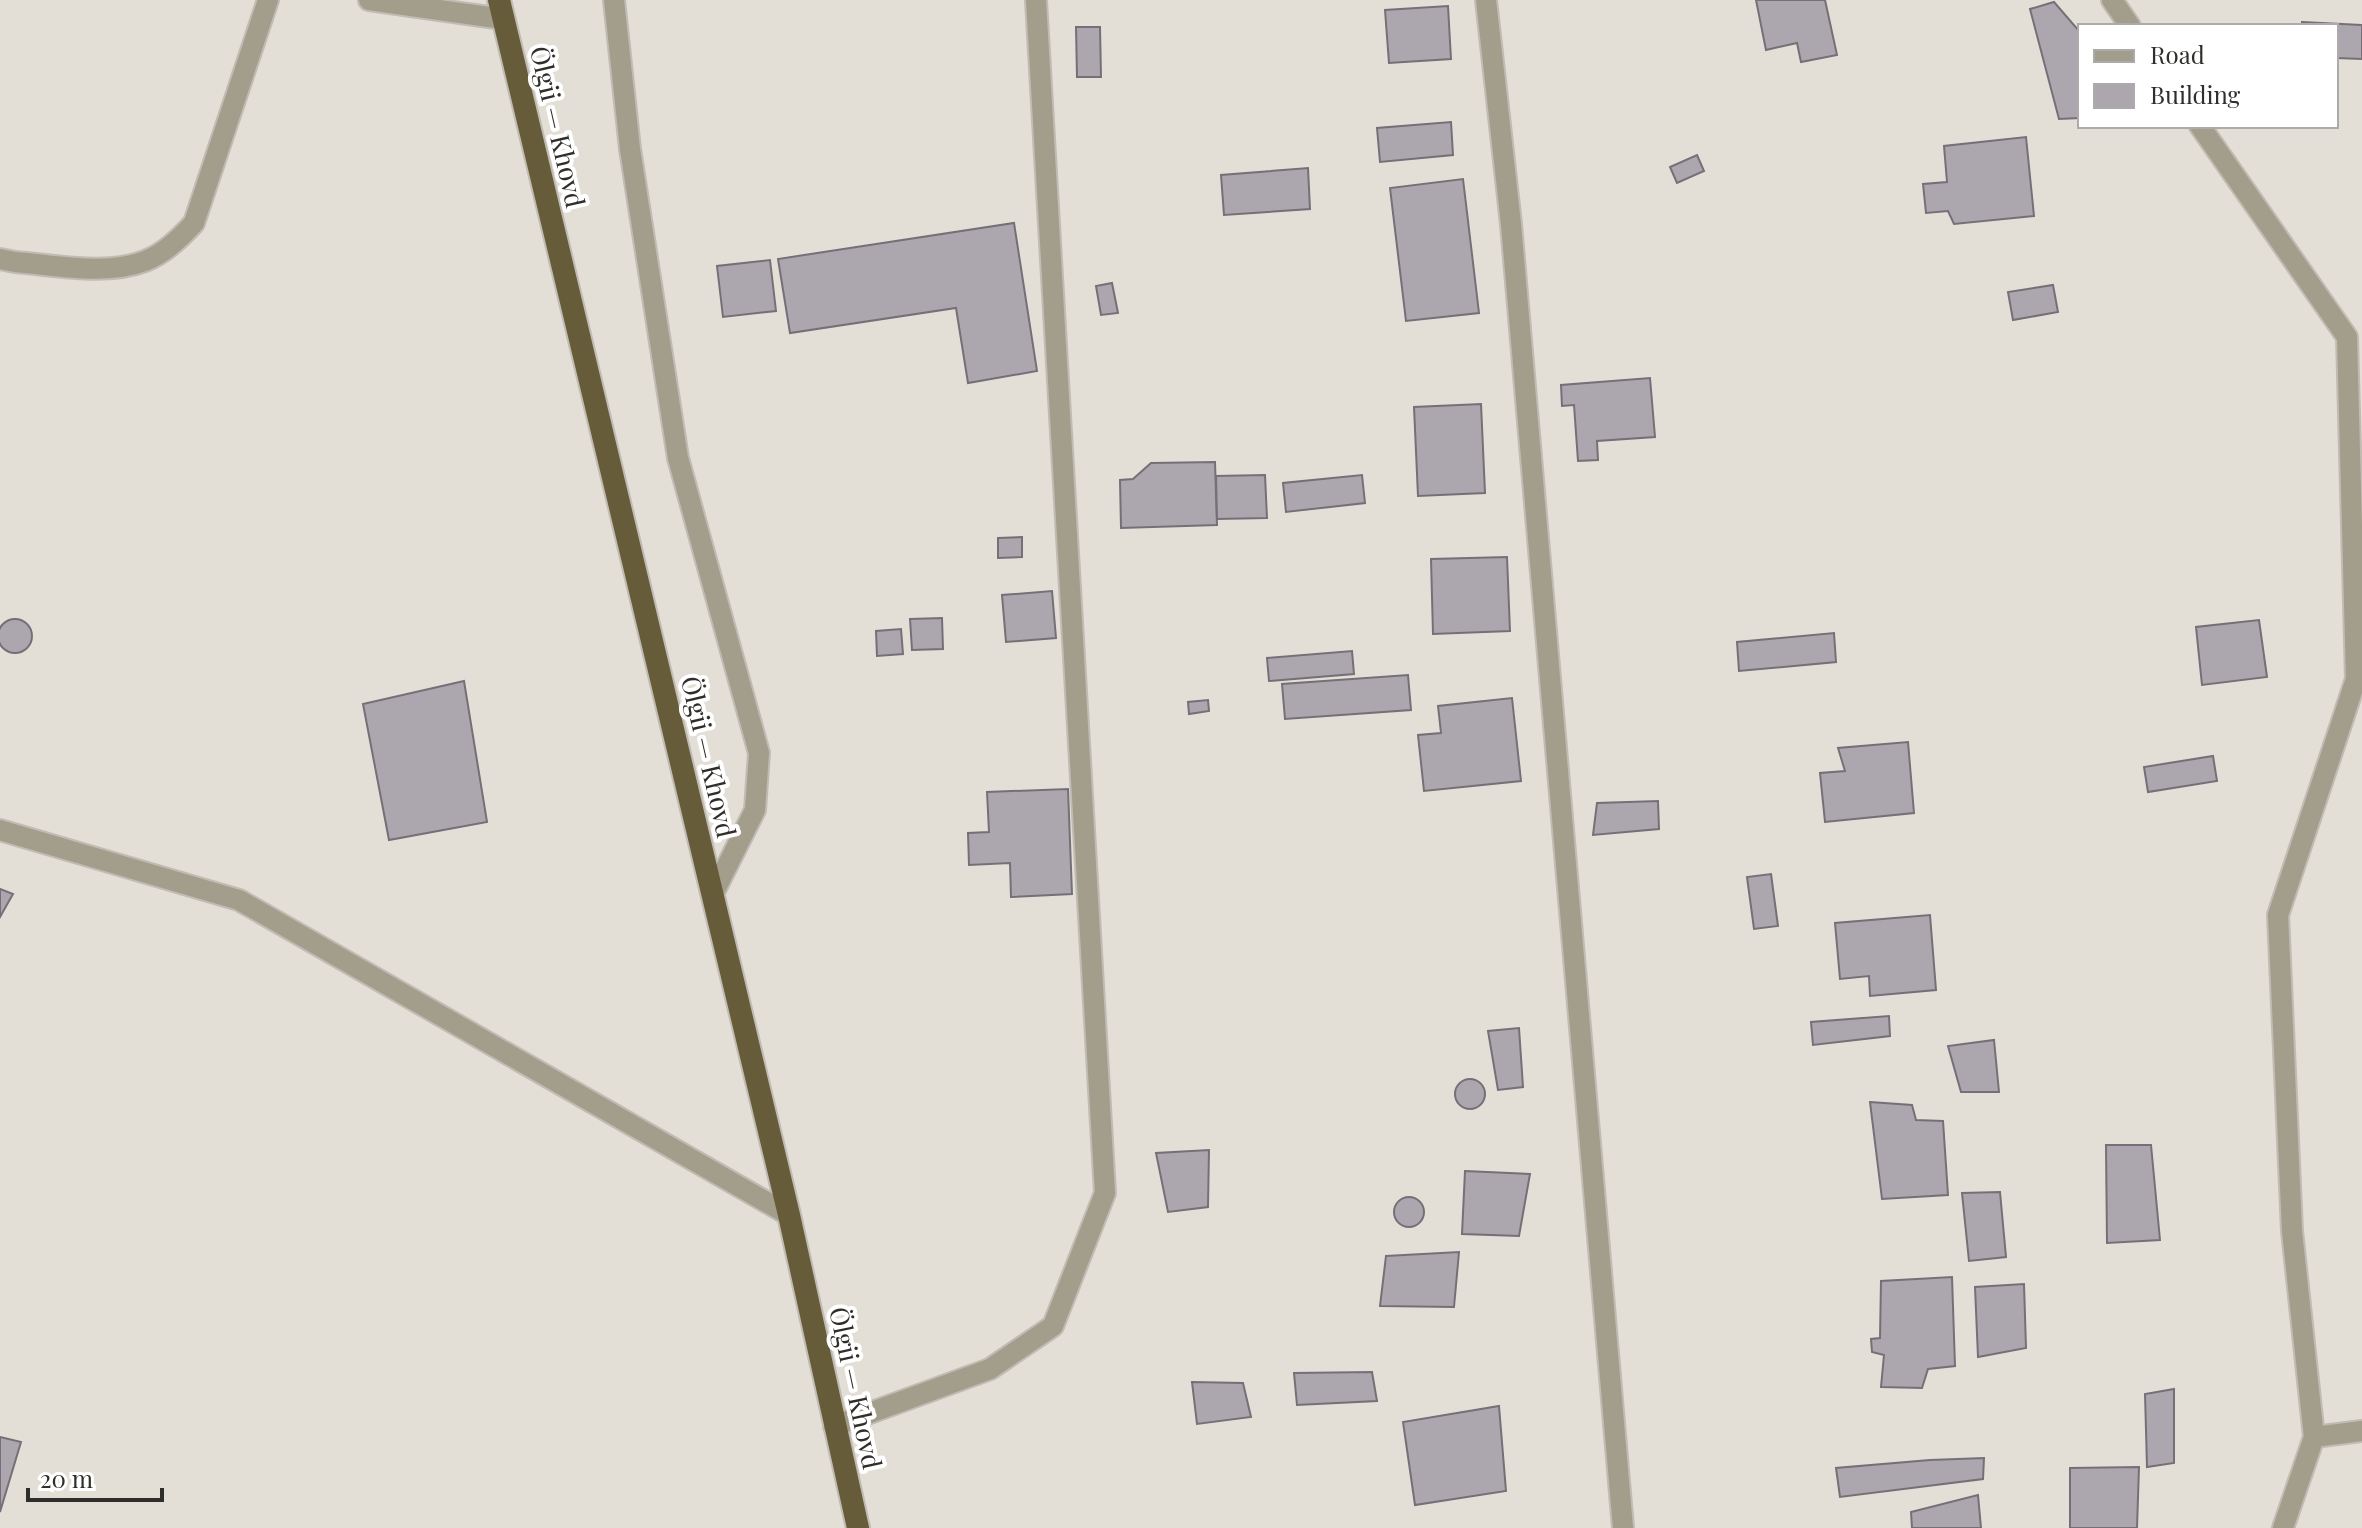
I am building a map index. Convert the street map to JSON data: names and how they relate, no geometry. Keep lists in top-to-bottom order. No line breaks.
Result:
{"streets":{"highway":["Ölgii — Khovd"]},"legend":["Road","Building"],"scale_bar":"20 m"}
